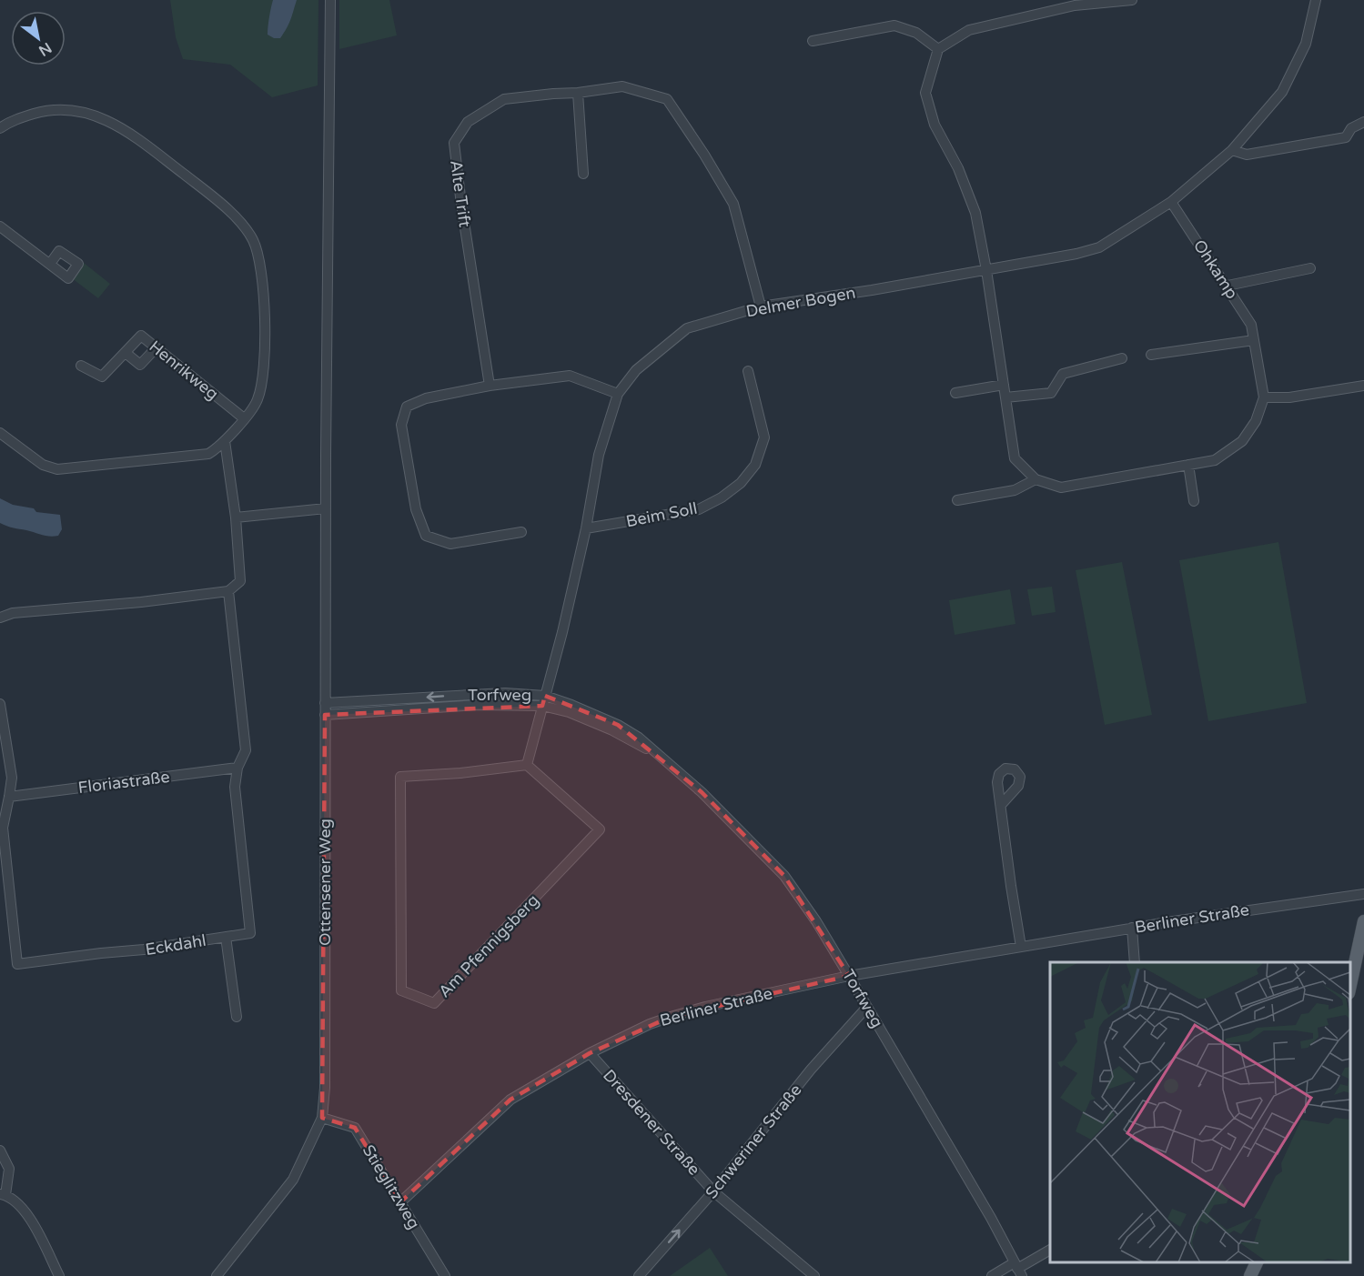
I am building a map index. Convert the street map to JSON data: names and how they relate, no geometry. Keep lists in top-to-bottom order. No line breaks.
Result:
{"streets":{"street":["Alte Trift","Ohkamp","Delmer Bogen","Henrikweg","Beim Soll","Torfweg","Floriastraße","Ottensener Weg","Berliner Straße","Eckdahl","Am Pfennigsberg","Dresdener Straße","Schweriner Straße","Stieglitzweg"]},"crossings":[["Alte Trift","Delmer Bogen"],["Ohkamp","Delmer Bogen"],["Delmer Bogen","Beim Soll"],["Delmer Bogen","Torfweg"],["Torfweg","Ottensener Weg"],["Torfweg","Berliner Straße"],["Torfweg","Schweriner Straße"],["Floriastraße","Eckdahl"],["Ottensener Weg","Stieglitzweg"],["Berliner Straße","Dresdener Straße"],["Berliner Straße","Stieglitzweg"],["Dresdener Straße","Schweriner Straße"]],"north":"bottom right"}
